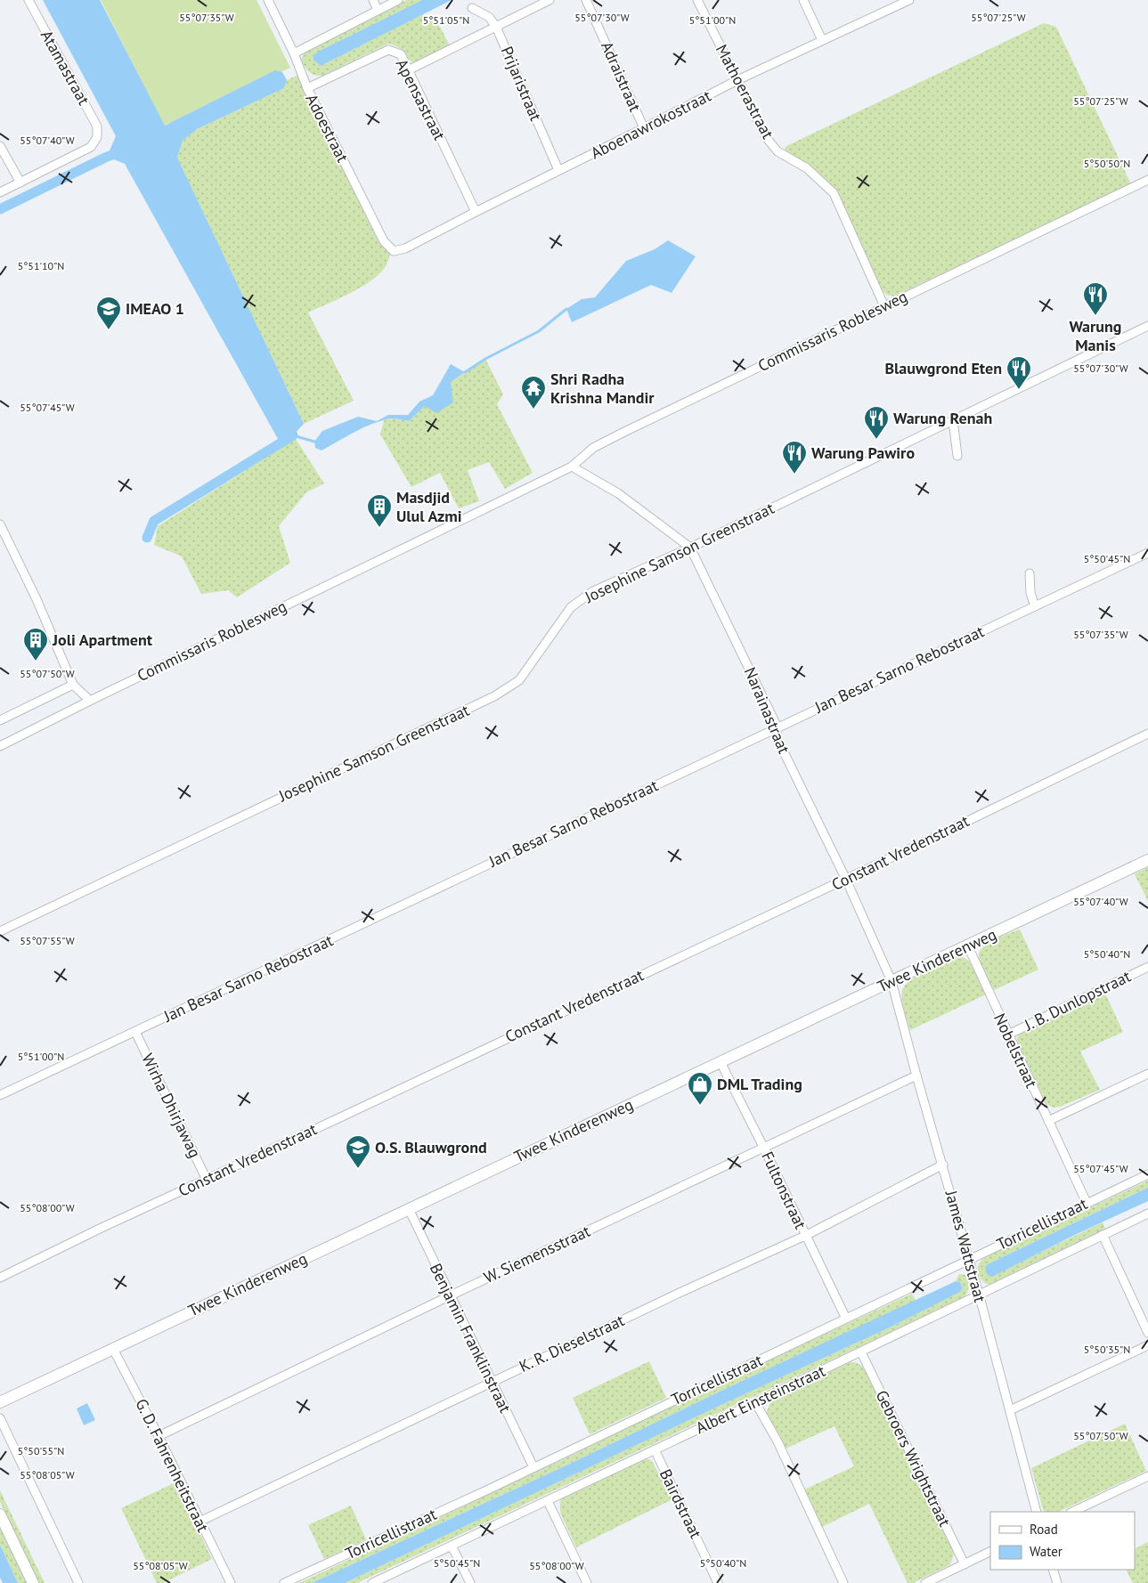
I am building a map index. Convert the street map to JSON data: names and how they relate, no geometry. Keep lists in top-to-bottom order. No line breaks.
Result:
{"streets":{"street":["Atamastraat","Adraistraat","Prijaristraat","Mathoerastraat","Apensastraat","Aboenawrokostraat","Adoestraat","Commissaris Roblesweg","Josephine Samson Greenstraat","Jan Besar Sarno Rebostraat","Narainastraat","Constant Vredenstraat","Twee Kinderenweg","J. B. Dunlopstraat","Nobelstraat","Wirha Dhirjawag","Fultonstraat","Torricellistraat","James Wattstraat","W. Siemensstraat","Benjamin Franklinstraat","K. R. Dieselstraat","Albert Einsteinstraat","Gebroers Wrightstraat","G. D. Fahrenheitstraat","Bairdstraat"]},"crossings":[["Adraistraat","Aboenawrokostraat"],["Prijaristraat","Aboenawrokostraat"],["Mathoerastraat","Aboenawrokostraat"],["Mathoerastraat","Commissaris Roblesweg"],["Apensastraat","Aboenawrokostraat"],["Apensastraat","Adoestraat"],["Aboenawrokostraat","Adoestraat"],["Commissaris Roblesweg","Narainastraat"],["Josephine Samson Greenstraat","Narainastraat"],["Jan Besar Sarno Rebostraat","Narainastraat"],["Jan Besar Sarno Rebostraat","Wirha Dhirjawag"],["Narainastraat","Constant Vredenstraat"],["Narainastraat","Twee Kinderenweg"],["Narainastraat","James Wattstraat"],["Constant Vredenstraat","Wirha Dhirjawag"],["Twee Kinderenweg","Nobelstraat"],["Twee Kinderenweg","Fultonstraat"],["Twee Kinderenweg","James Wattstraat"],["Twee Kinderenweg","Benjamin Franklinstraat"],["Twee Kinderenweg","G. D. Fahrenheitstraat"],["J. B. Dunlopstraat","Nobelstraat"],["Nobelstraat","Torricellistraat"],["Fultonstraat","Torricellistraat"],["Fultonstraat","W. Siemensstraat"],["Fultonstraat","K. R. Dieselstraat"],["Torricellistraat","James Wattstraat"],["Torricellistraat","Benjamin Franklinstraat"],["James Wattstraat","W. Siemensstraat"],["James Wattstraat","K. R. Dieselstraat"],["James Wattstraat","Albert Einsteinstraat"],["W. Siemensstraat","Benjamin Franklinstraat"],["W. Siemensstraat","G. D. Fahrenheitstraat"],["Benjamin Franklinstraat","K. R. Dieselstraat"],["K. R. Dieselstraat","G. D. Fahrenheitstraat"],["Albert Einsteinstraat","Gebroers Wrightstraat"],["Albert Einsteinstraat","Bairdstraat"]],"places":{"restaurant":["Warung Manis","Blauwgrond Eten","Warung Renah","Warung Pawiro"],"school or university":["IMEAO 1","O.S. Blauwgrond"],"temple":["Shri Radha Krishna Mandir"],"building":["Masdjid Ulul Azmi","Joli Apartment"],"shop":["DML Trading"]},"legend":["Road","Water"],"coordinates":["55°07'35\"W","55°07'30\"W","55°07'25\"W","5°51'05\"N","5°51'00\"N","55°07'40\"W","5°50'50\"N","5°51'10\"N","55°07'45\"W","5°50'45\"N","55°07'50\"W","55°07'55\"W","5°50'40\"N","55°08'00\"W","5°50'35\"N","5°50'55\"N","55°08'05\"W"]}
